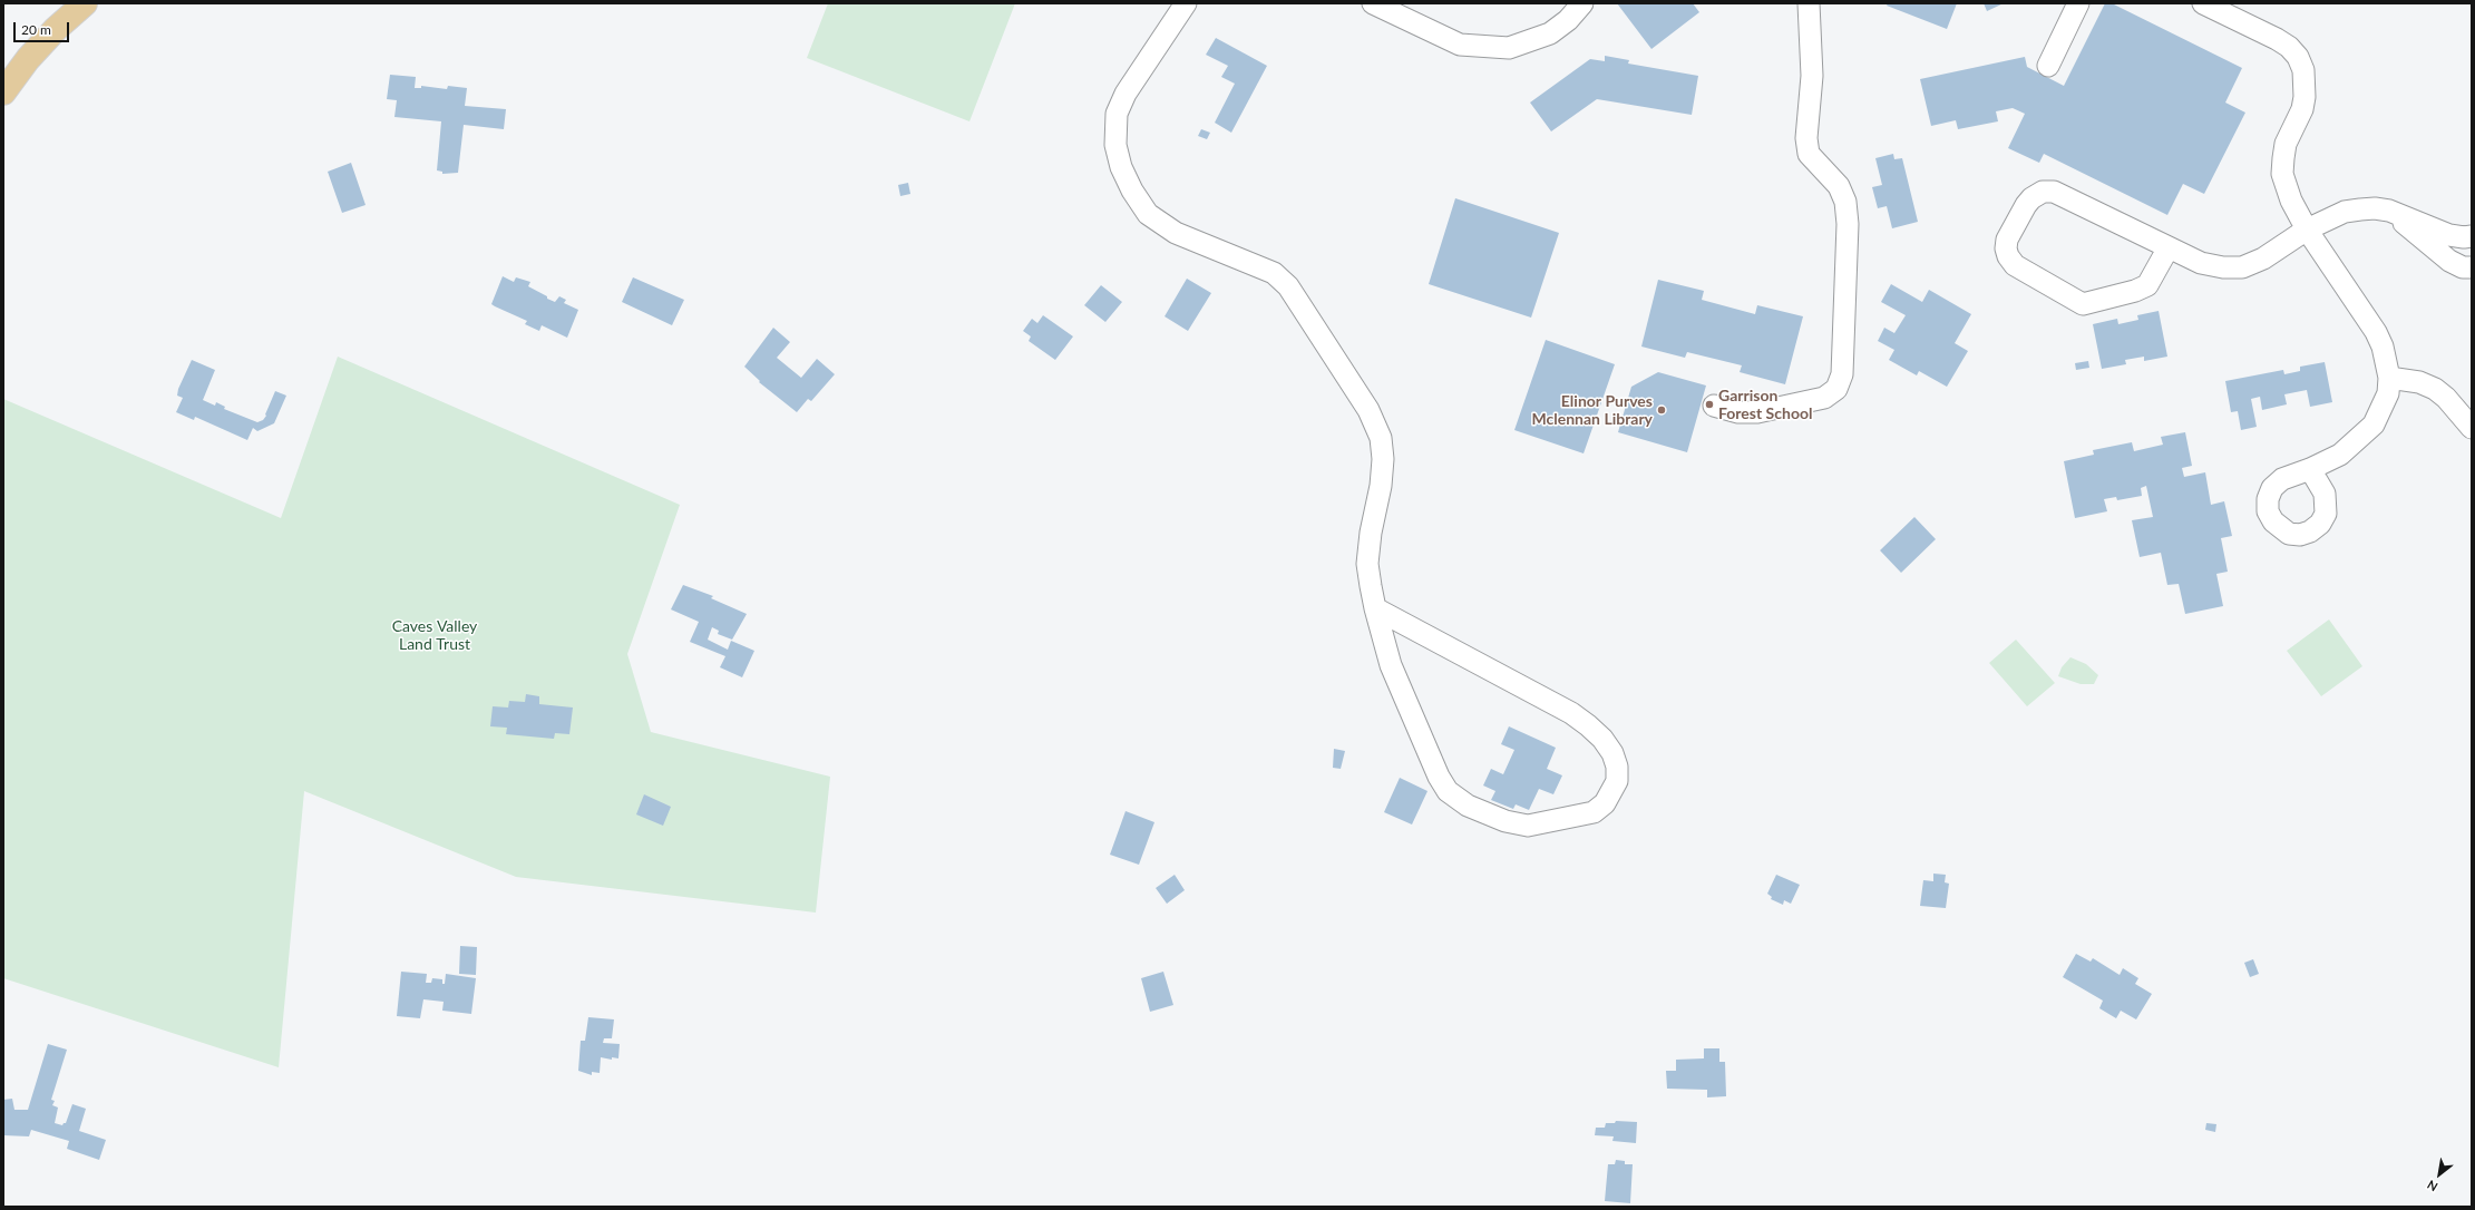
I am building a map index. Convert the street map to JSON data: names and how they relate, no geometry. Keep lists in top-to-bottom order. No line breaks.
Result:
{"parks":["Caves Valley Land Trust"],"places":["Garrison Forest School","Elinor Purves Mclennan Library"],"scale_bar":"20 m","north":"bottom left"}
